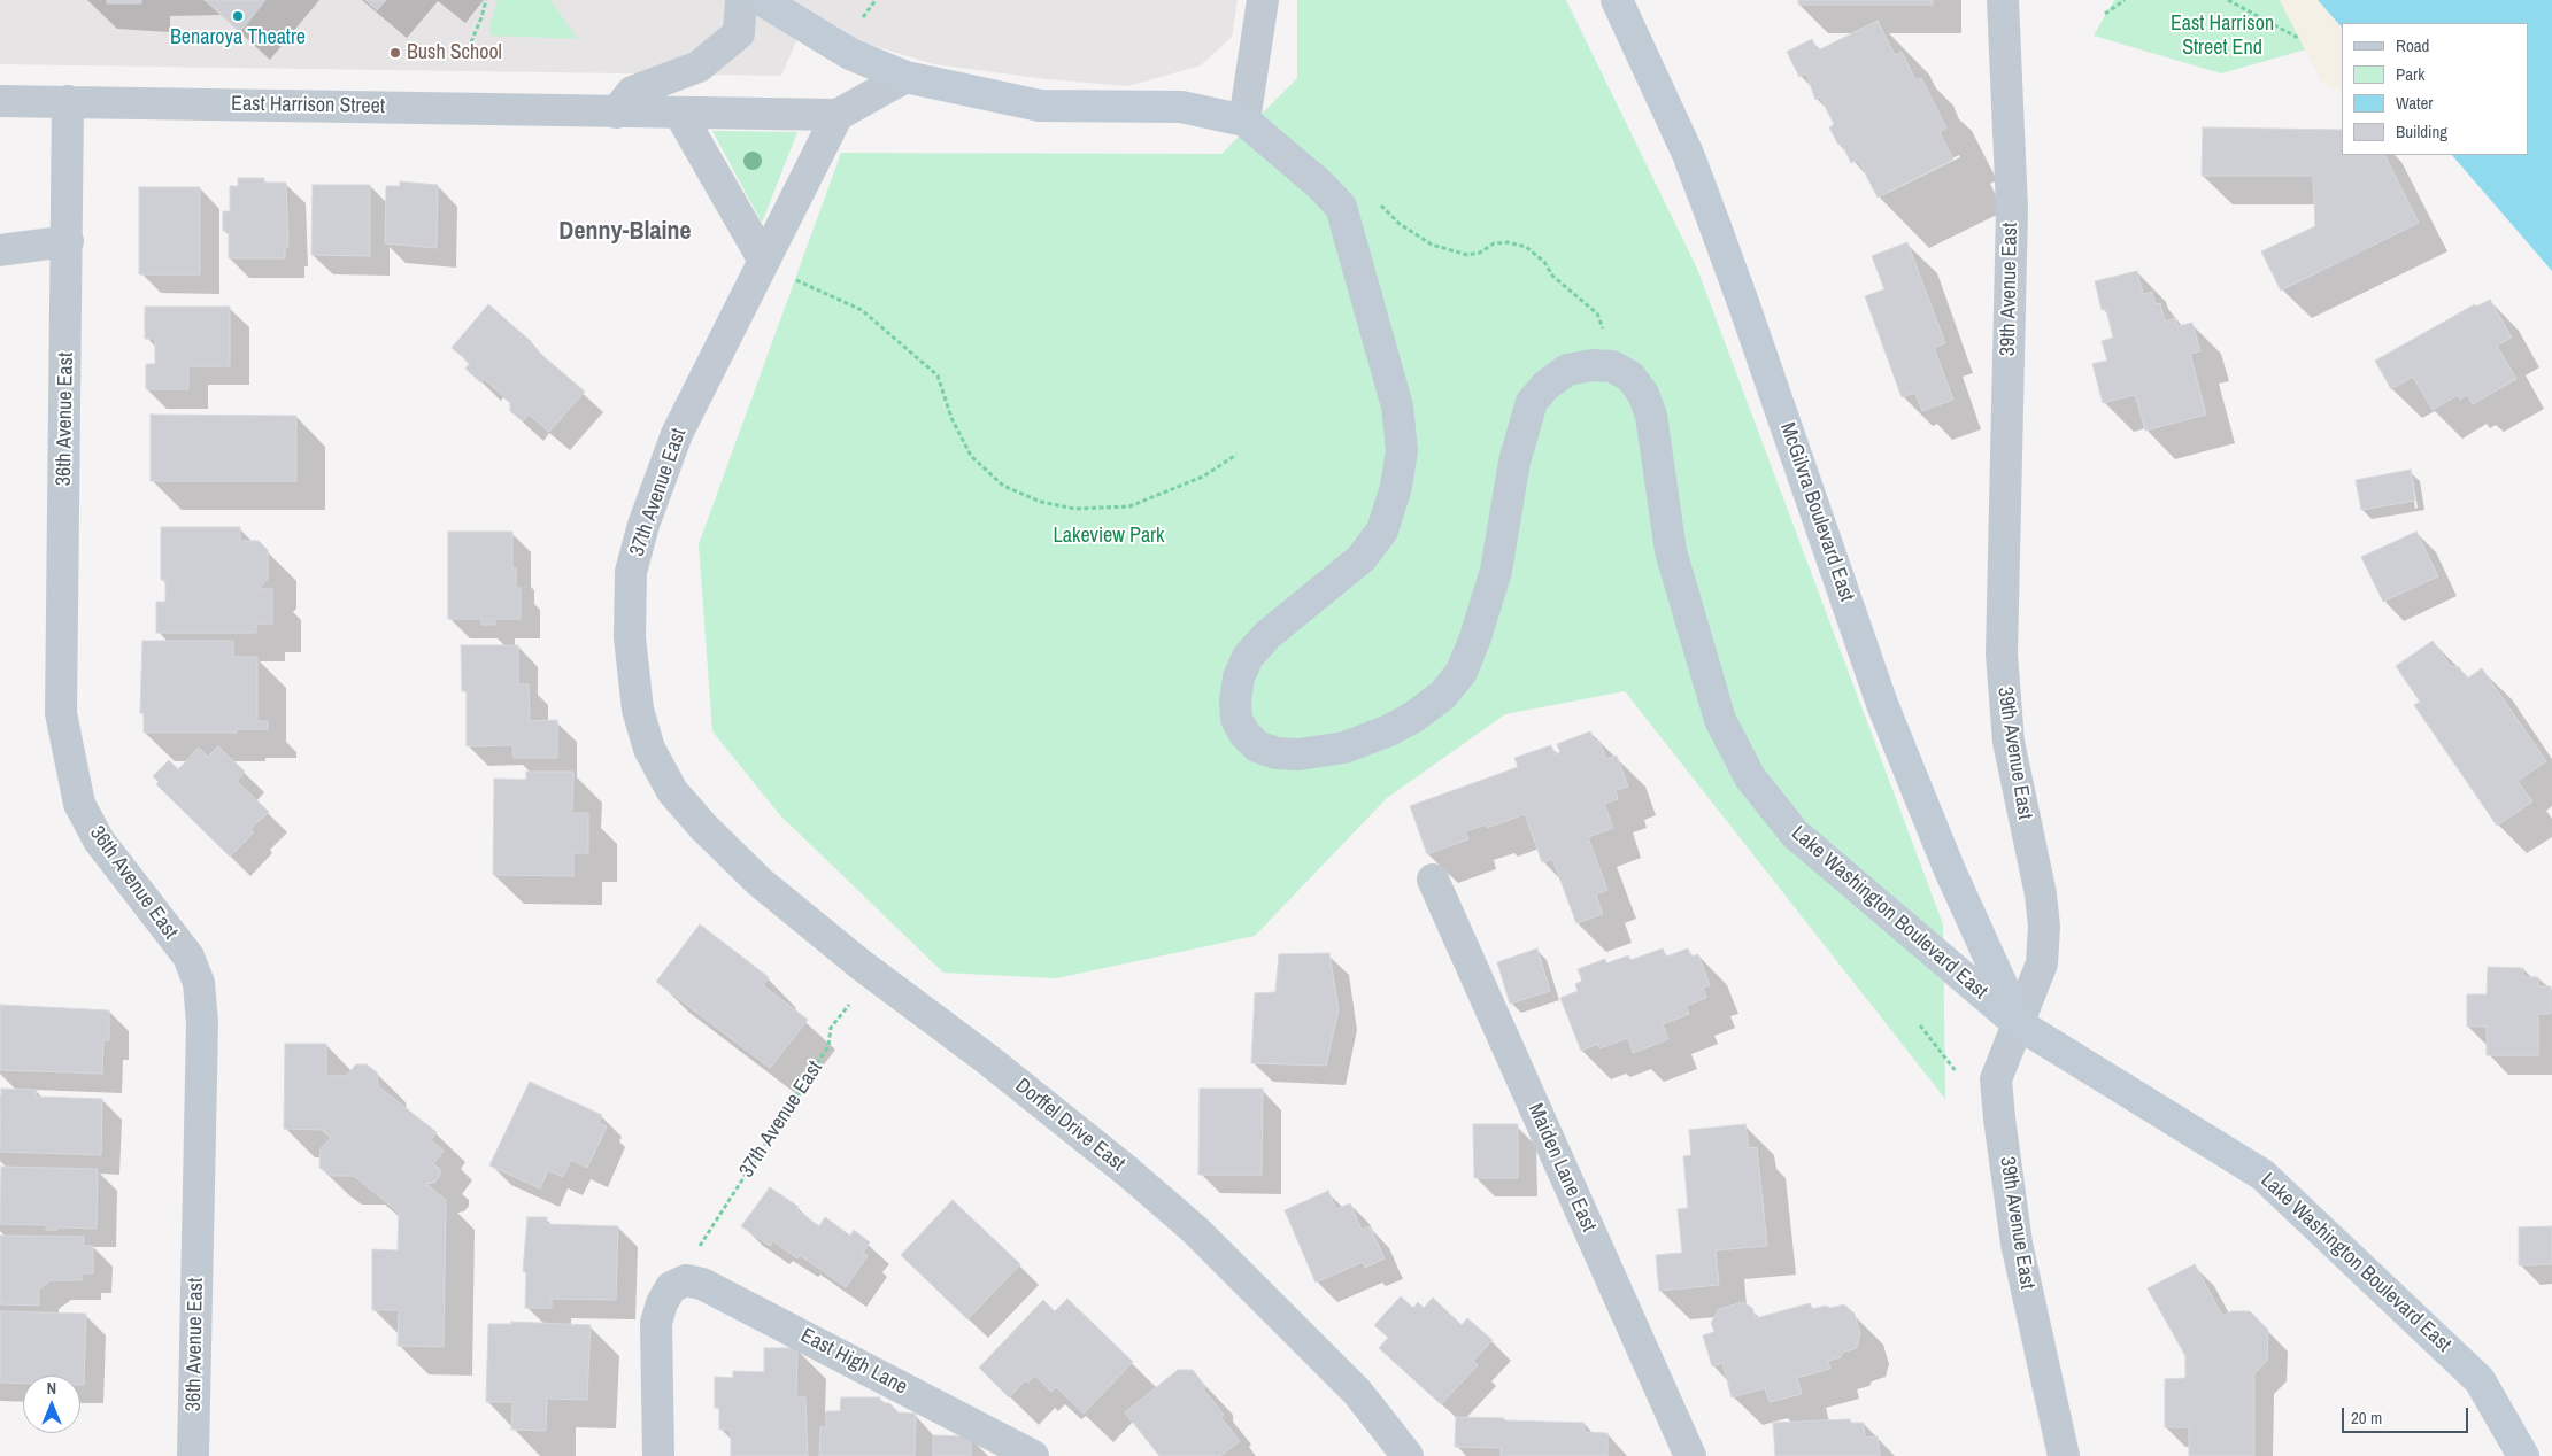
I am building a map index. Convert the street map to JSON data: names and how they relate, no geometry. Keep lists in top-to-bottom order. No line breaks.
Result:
{"streets":{"main road":["McGilvra Boulevard East","Lake Washington Boulevard East"],"street":["East Harrison Street","39th Avenue East","36th Avenue East","37th Avenue East","Dorffel Drive East","Maiden Lane East","East High Lane"]},"crossings":[["East Harrison Street","36th Avenue East"],["East Harrison Street","37th Avenue East"],["39th Avenue East","McGilvra Boulevard East"],["39th Avenue East","Lake Washington Boulevard East"],["37th Avenue East","Dorffel Drive East"],["McGilvra Boulevard East","Lake Washington Boulevard East"]],"districts":["Denny-Blaine"],"parks":["East Harrison Street End","Lakeview Park"],"places":["Benaroya Theatre","Bush School"],"legend":["Road","Park","Water","Building"],"scale_bar":"20 m","north":"top"}
